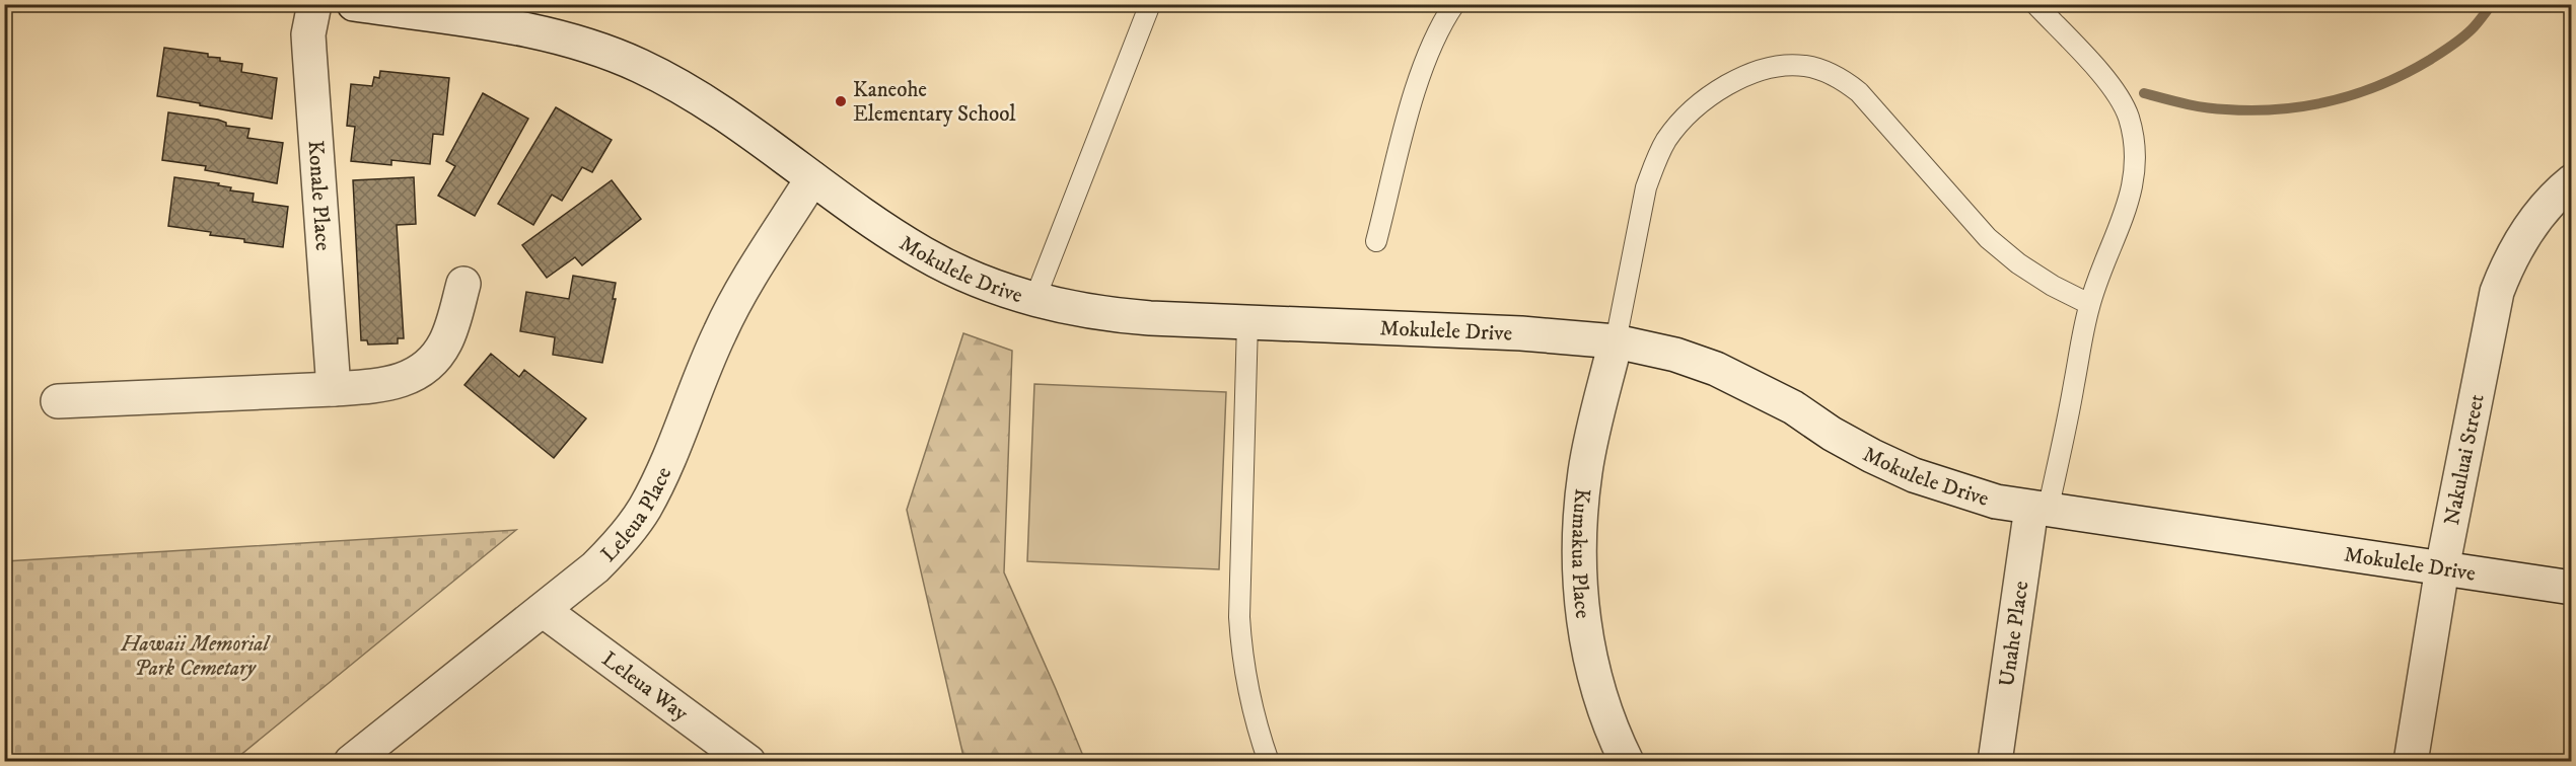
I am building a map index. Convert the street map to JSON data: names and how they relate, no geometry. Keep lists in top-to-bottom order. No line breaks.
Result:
{"streets":{"street":["Konale Place","Mokulele Drive","Nakuluai Street","Leleua Place","Kumakua Place","Unahe Place","Leleua Way"]},"crossings":[["Mokulele Drive","Nakuluai Street"],["Mokulele Drive","Leleua Place"],["Mokulele Drive","Kumakua Place"],["Mokulele Drive","Unahe Place"],["Leleua Place","Leleua Way"]],"parks":["Hawaii Memorial Park Cemetary"],"places":["Kaneohe Elementary School"]}
